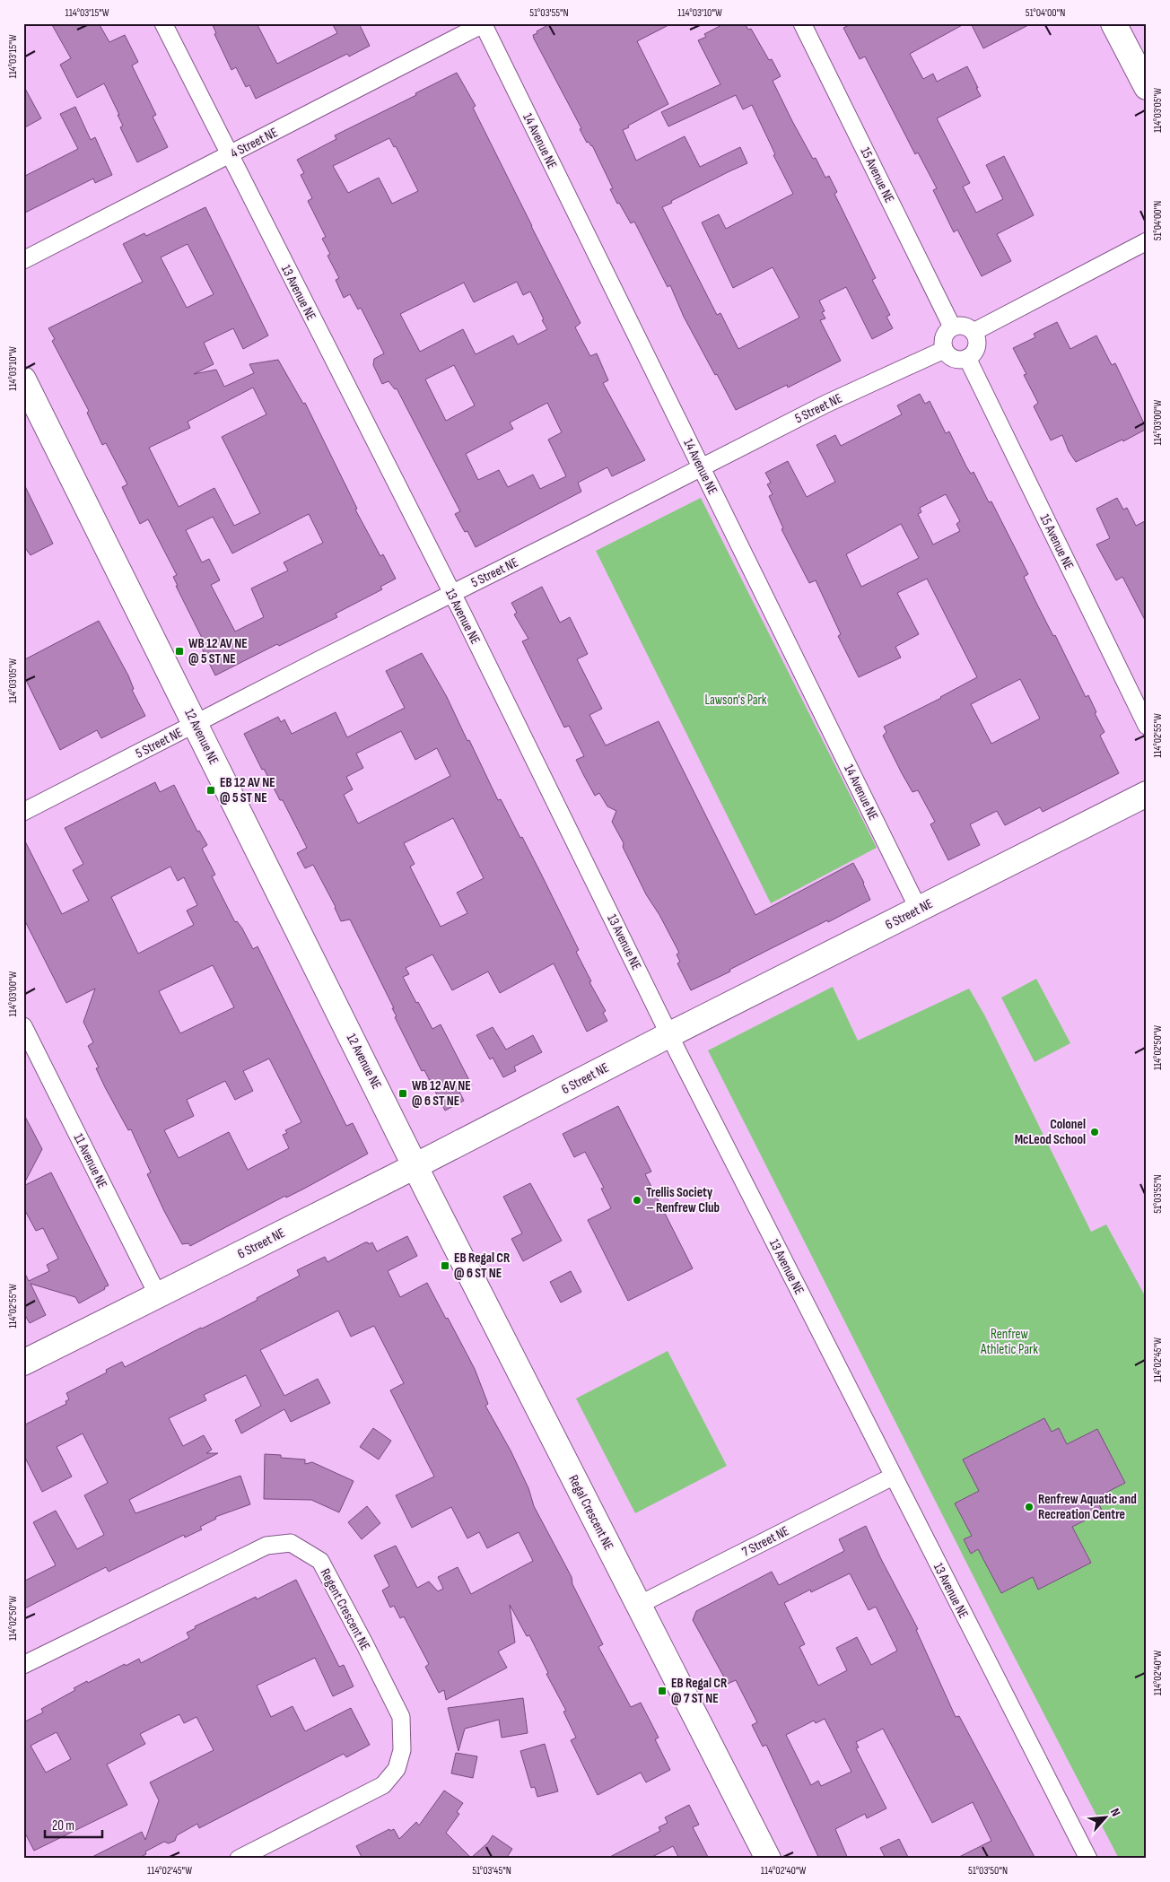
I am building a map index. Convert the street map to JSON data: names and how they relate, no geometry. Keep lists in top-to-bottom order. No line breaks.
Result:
{"streets":{"main road":["12 Avenue NE","6 Street NE","Regal Crescent NE"],"street":["14 Avenue NE","4 Street NE","15 Avenue NE","13 Avenue NE","5 Street NE","11 Avenue NE","7 Street NE","Regent Crescent NE"]},"crossings":[["14 Avenue NE","4 Street NE"],["14 Avenue NE","5 Street NE"],["14 Avenue NE","6 Street NE"],["4 Street NE","13 Avenue NE"],["15 Avenue NE","5 Street NE"],["13 Avenue NE","5 Street NE"],["13 Avenue NE","6 Street NE"],["13 Avenue NE","7 Street NE"],["5 Street NE","12 Avenue NE"],["12 Avenue NE","6 Street NE"],["12 Avenue NE","Regal Crescent NE"],["6 Street NE","11 Avenue NE"],["6 Street NE","Regal Crescent NE"],["Regal Crescent NE","7 Street NE"]],"parks":["Lawson's Park","Renfrew Athletic Park"],"places":{"transit":["WB 12 AV NE @ 5 ST NE","EB 12 AV NE @ 5 ST NE","WB 12 AV NE @ 6 ST NE","EB Regal CR @ 6 ST NE","EB Regal CR @ 7 ST NE"],"other":["Colonel McLeod School","Trellis Society – Renfrew Club","Renfrew Aquatic and Recreation Centre"]},"scale_bar":"20 m","north":"top right","coordinates":["114°03'15\"W","51°03'55\"N","114°03'10\"W","51°04'00\"N","114°03'05\"W","114°03'00\"W","114°02'55\"W","114°02'50\"W","114°02'45\"W","114°02'40\"W","51°03'45\"N","51°03'50\"N"]}
